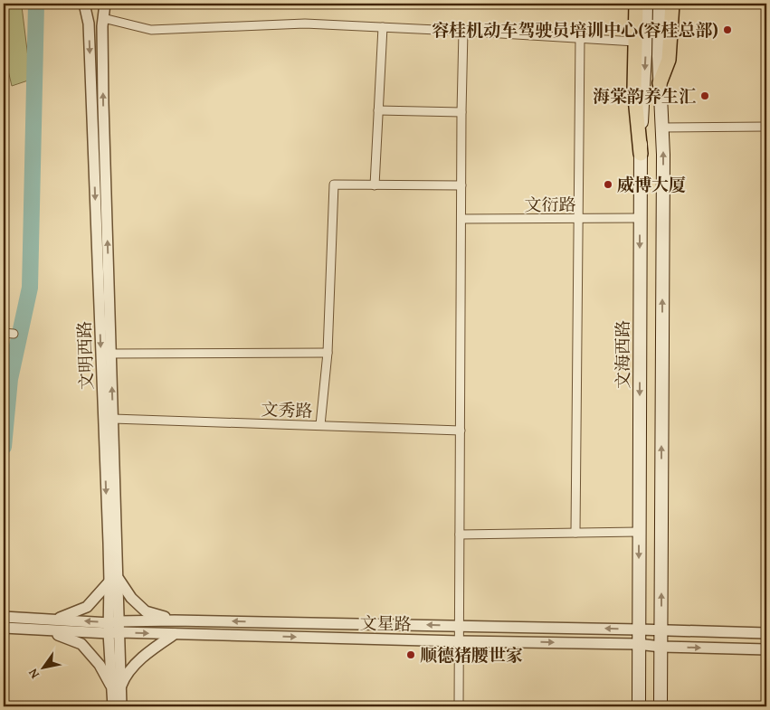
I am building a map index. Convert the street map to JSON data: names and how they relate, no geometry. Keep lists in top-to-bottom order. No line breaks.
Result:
{"streets":{"main road":["文海西路"],"street":["文衍路","文明西路","文秀路","文星路"]},"crossings":[["文衍路","文海西路"],["文海西路","文星路"],["文明西路","文秀路"],["文明西路","文星路"]],"places":["容桂机动车驾驶员培训中心(容桂总部)","海棠韵养生汇","威博大厦","顺德猪腰世家"],"north":"bottom left"}
